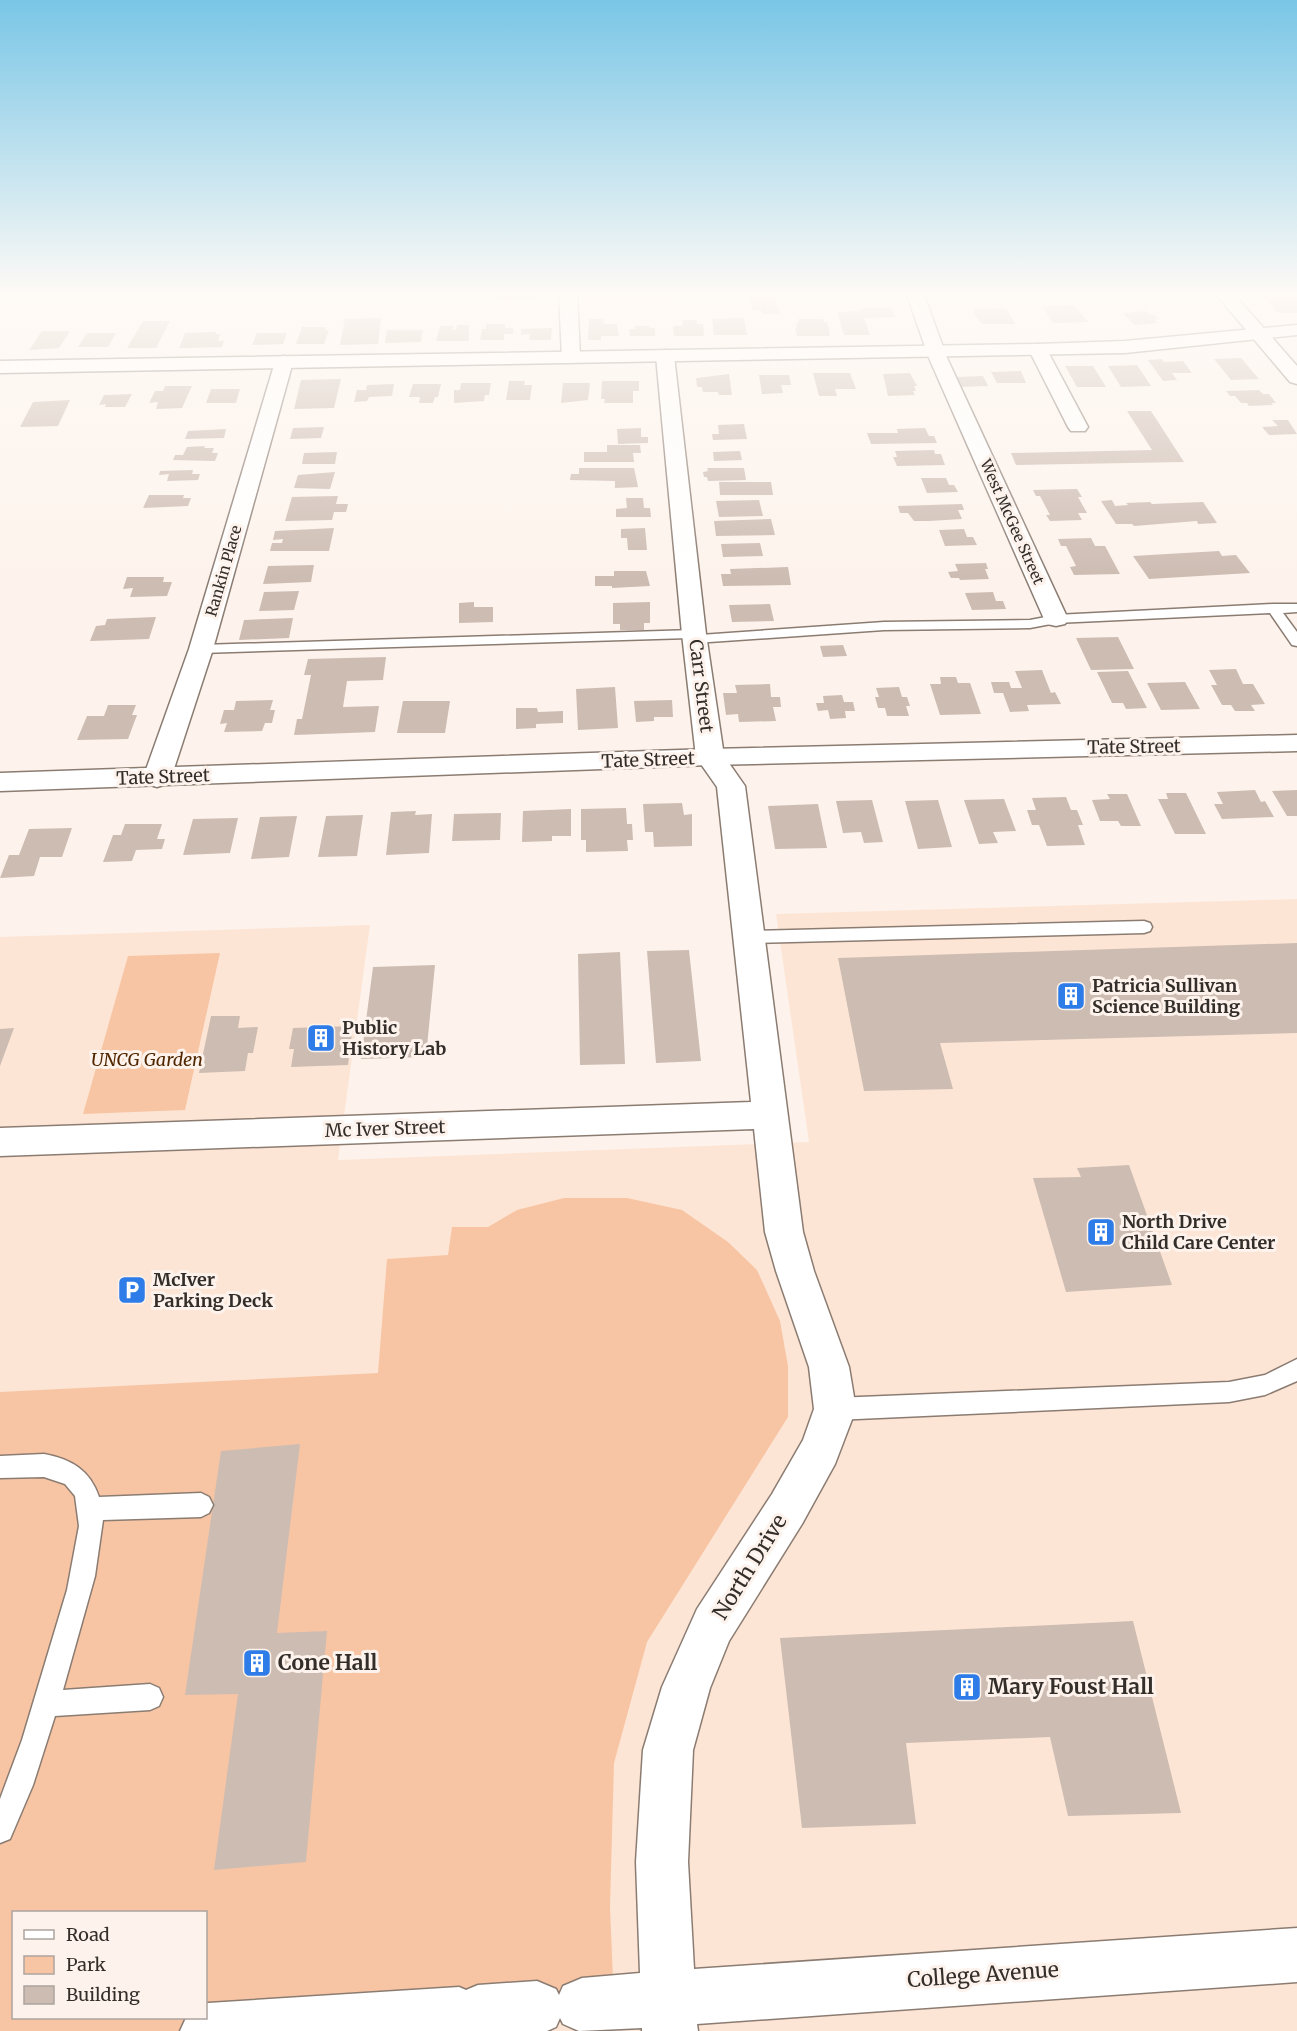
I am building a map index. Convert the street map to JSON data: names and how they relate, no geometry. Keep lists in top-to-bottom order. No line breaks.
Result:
{"streets":{"street":["West McGee Street","Rankin Place","Carr Street","Tate Street","Mc Iver Street","North Drive","College Avenue"]},"crossings":[["Rankin Place","Tate Street"],["Carr Street","Tate Street"],["Carr Street","Mc Iver Street"],["Carr Street","North Drive"],["Mc Iver Street","North Drive"],["North Drive","College Avenue"]],"parks":["UNCG Garden"],"places":{"building":["Patricia Sullivan Science Building","Public History Lab","North Drive Child Care Center","Cone Hall","Mary Foust Hall"],"parking":["McIver Parking Deck"]},"legend":["Road","Park","Building"]}
